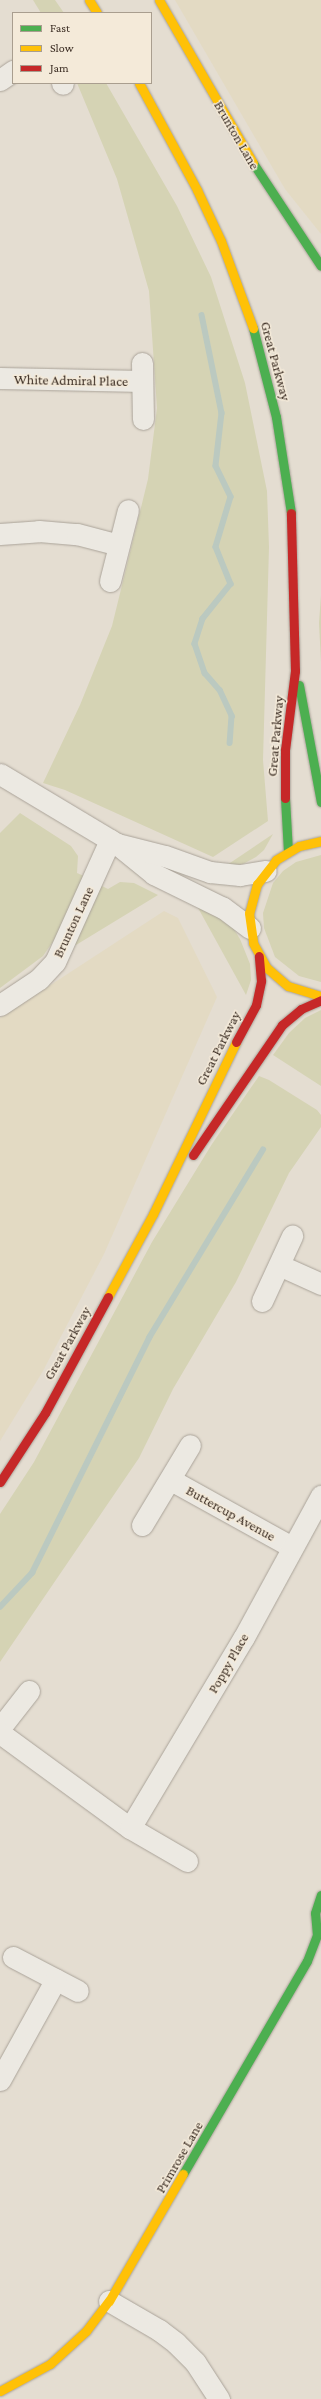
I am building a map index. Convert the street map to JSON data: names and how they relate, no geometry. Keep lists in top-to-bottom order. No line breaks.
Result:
{"streets":{"street":["Brunton Lane","Great Parkway","White Admiral Place","Buttercup Avenue","Poppy Place","Primrose Lane"]},"crossings":[["Buttercup Avenue","Poppy Place"]],"legend":["Fast","Slow","Jam"]}
